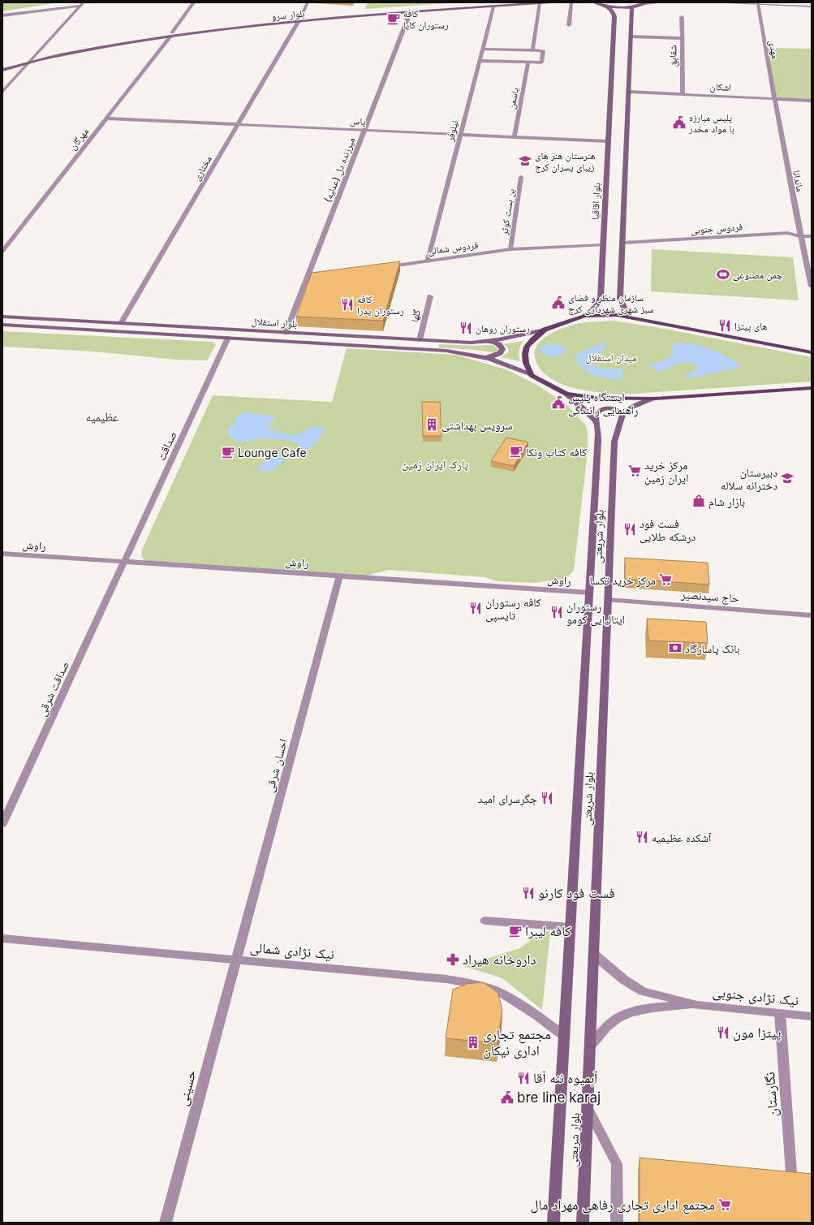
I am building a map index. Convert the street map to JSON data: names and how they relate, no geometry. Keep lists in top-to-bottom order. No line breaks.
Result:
{"streets":{"main road":["بلوار سرو","بلوار اقاقیا","بلوار استقلال","بلوار شریعتی"],"street":["مهدی","شقایق","اشکان","یاسمن","یاس","نیلوفر","مهرگان","مختاری","میرزنده دل (عدلیه)","ماندانا","بن بست کوثر","فردوس جنوبی","فردوس شمالی","گلها","صداقت","راوش","حاج سیدنصیر","صداقت شرقی","احسان شرقی","نیک نژادی شمالی","نیک نژادی جنوبی","حسینی","نگارستان"]},"crossings":[["بلوار سرو","نیلوفر"],["بلوار سرو","مهرگان"],["بلوار سرو","مختاری"],["بلوار سرو","میرزنده دل (عدلیه)"],["مهدی","اشکان"],["مهدی","ماندانا"],["شقایق","اشکان"],["اشکان","ماندانا"],["یاسمن","یاس"],["یاس","نیلوفر"],["یاس","مهرگان"],["یاس","مختاری"],["یاس","میرزنده دل (عدلیه)"],["یاس","بلوار اقاقیا"],["نیلوفر","فردوس شمالی"],["مختاری","بلوار استقلال"],["میرزنده دل (عدلیه)","بلوار استقلال"],["ماندانا","فردوس جنوبی"],["بلوار اقاقیا","فردوس شمالی"],["بن بست کوثر","فردوس شمالی"],["گلها","بلوار استقلال"],["بلوار استقلال","صداقت"],["صداقت","راوش"],["صداقت","صداقت شرقی"],["بلوار شریعتی","راوش"],["بلوار شریعتی","حاج سیدنصیر"],["بلوار شریعتی","نیک نژادی شمالی"],["راوش","صداقت شرقی"],["راوش","احسان شرقی"],["احسان شرقی","نیک نژادی شمالی"],["احسان شرقی","حسینی"],["نیک نژادی شمالی","حسینی"],["نیک نژادی جنوبی","نگارستان"]],"districts":["عظیمیه"],"parks":["میدان استقلال","پارک ایران زمین"],"places":{"cafe":["کافه رستوران کایا","کافه کتاب ونکا","Lounge Cafe","کافه لیبرا"],"public building":["پلیس مبارزه با مواد مخدر","سازمان منظر و فضای سبز شهری شهرداری کرج","ایستگاه پلیس راهنمایی رانندگی","bre line karaj"],"school or university":["هنرستان هنر های زیبای پسران کرج","دبیرستان دخترانه سلاله"],"sports":["چمن مصنوعی"],"restaurant":["کافه رستوران پدرا","های پیتزا","رستوران روهان","فست فود درشکه طلایی","کافه رستوران تایسپی","رستوران ایتالیایی کومو","جگرسرای امید","آشکده عظیمیه","فست فود کارنو","پیتزا مون","آبمیوه ننه آقا"],"building":["سرویس بهداشتی","مجتمع تجاری اداری نیکان"],"supermarket":["مرکز خرید ایران زمین","مرکز خرید تکسا","مجتمع اداری تجاری رفاهی مهراد مال"],"shop":["بازار شام"],"bank":["بانک پاسارگاد"],"pharmacy":["داروخانه هیراد"]}}
